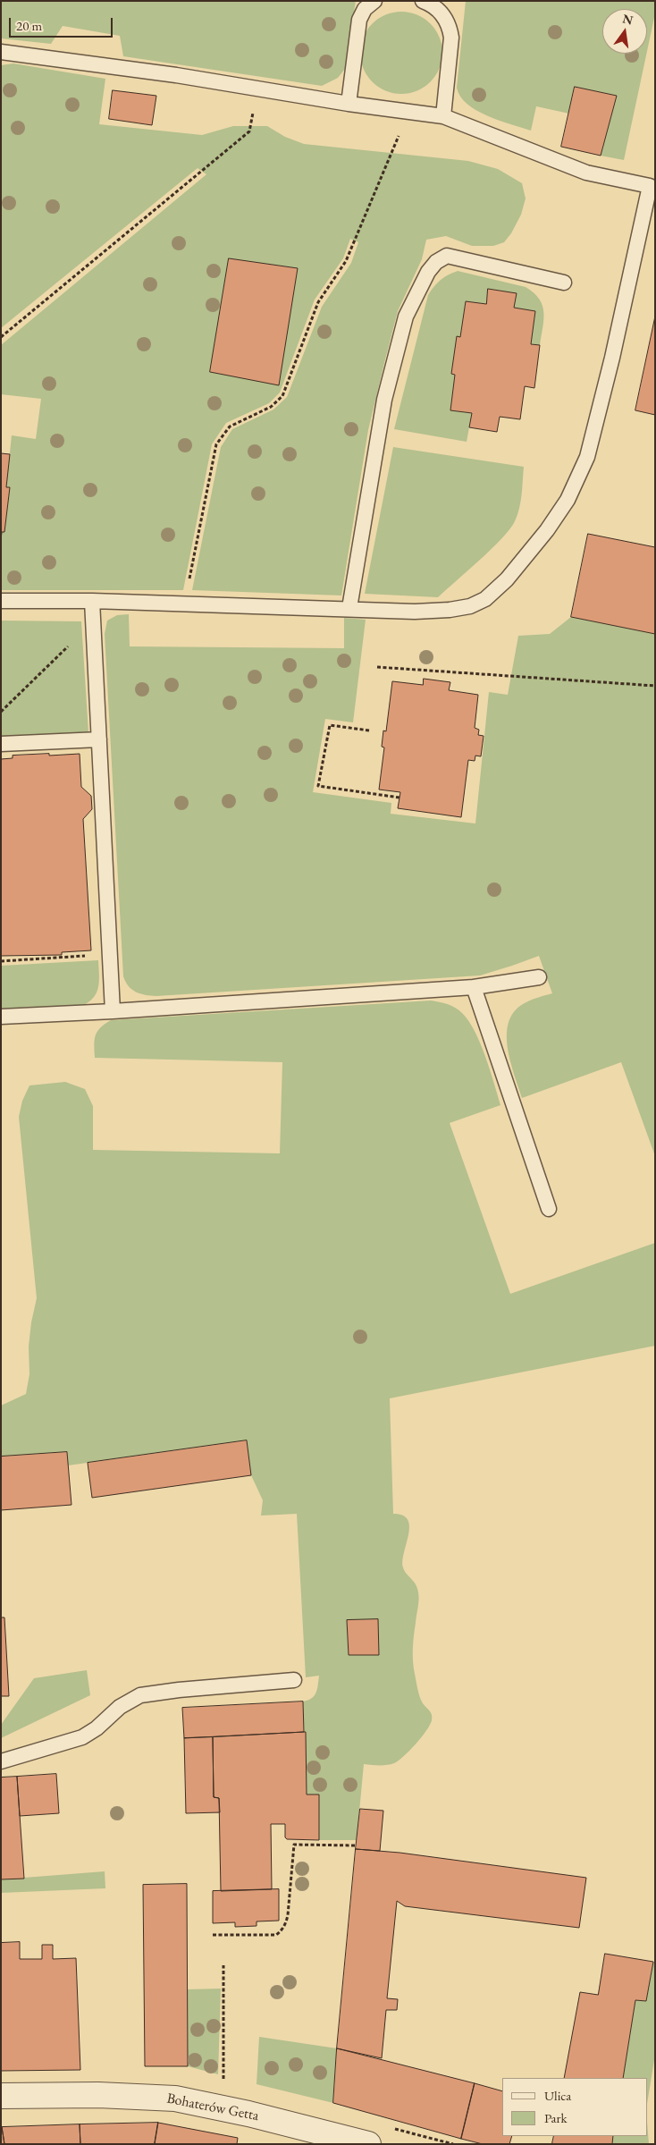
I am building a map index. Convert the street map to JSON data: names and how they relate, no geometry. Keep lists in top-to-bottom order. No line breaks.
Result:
{"streets":{"street":["Bohaterów Getta"]},"legend":["Ulica","Park"],"scale_bar":"20 m","north":"top"}
